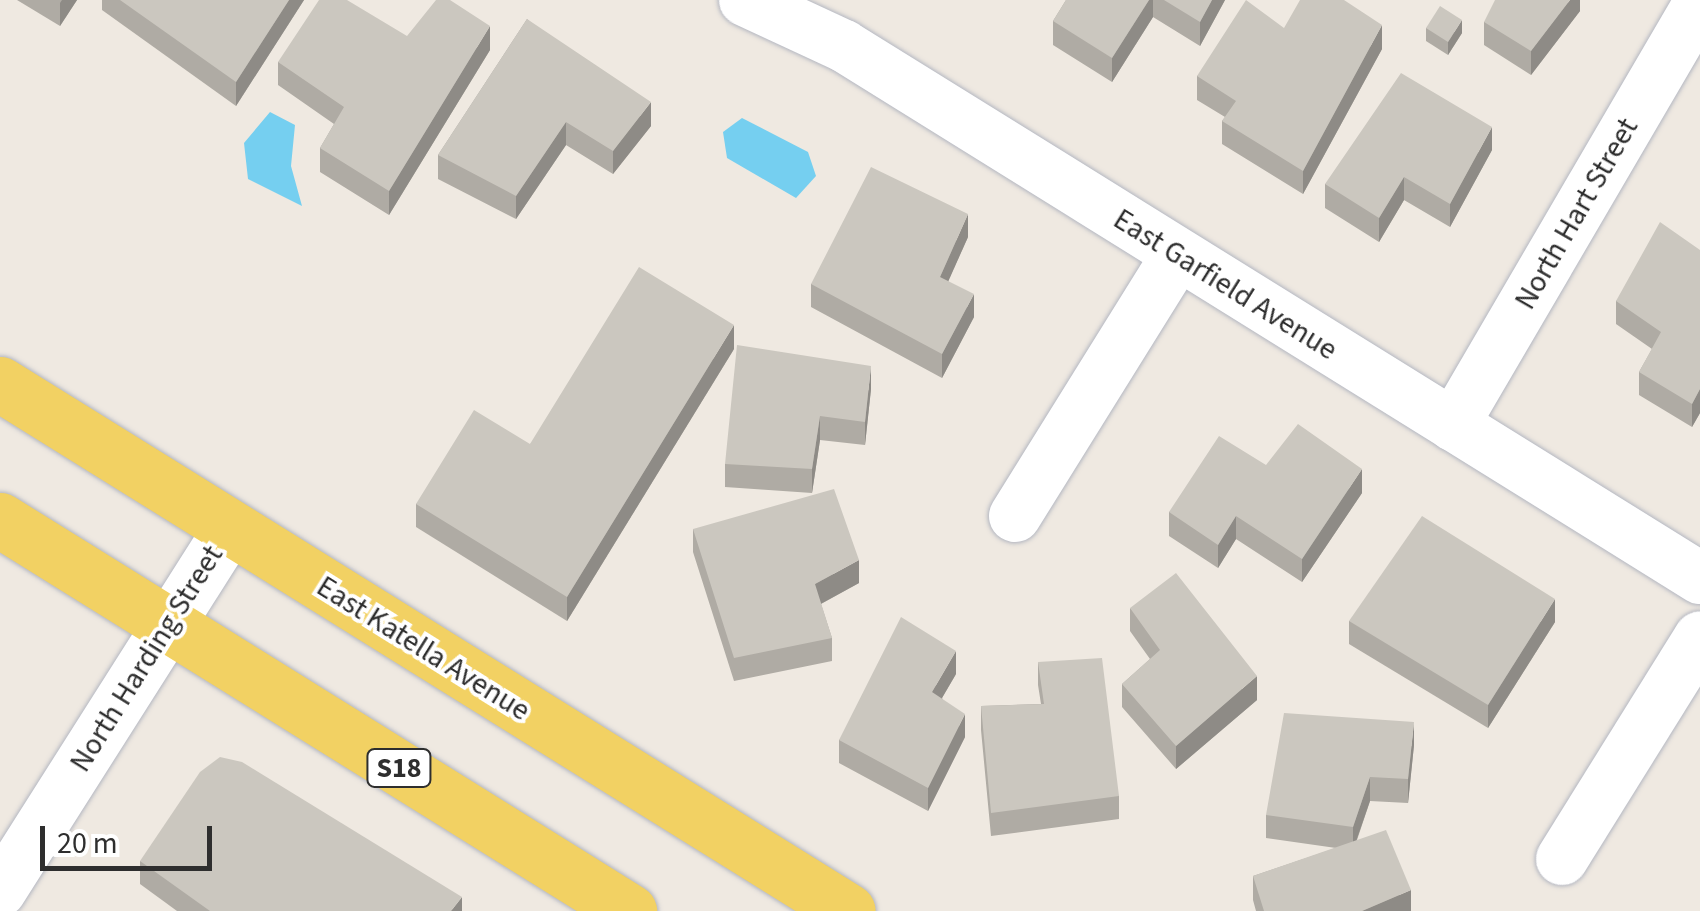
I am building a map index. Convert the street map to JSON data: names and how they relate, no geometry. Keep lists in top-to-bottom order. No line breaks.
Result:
{"streets":{"main road":["East Katella Avenue","S18"],"street":["North Hart Street","East Garfield Avenue","North Harding Street"]},"crossings":[["North Hart Street","East Garfield Avenue"],["East Katella Avenue","North Harding Street"],["North Harding Street","S18"]],"scale_bar":"20 m"}
